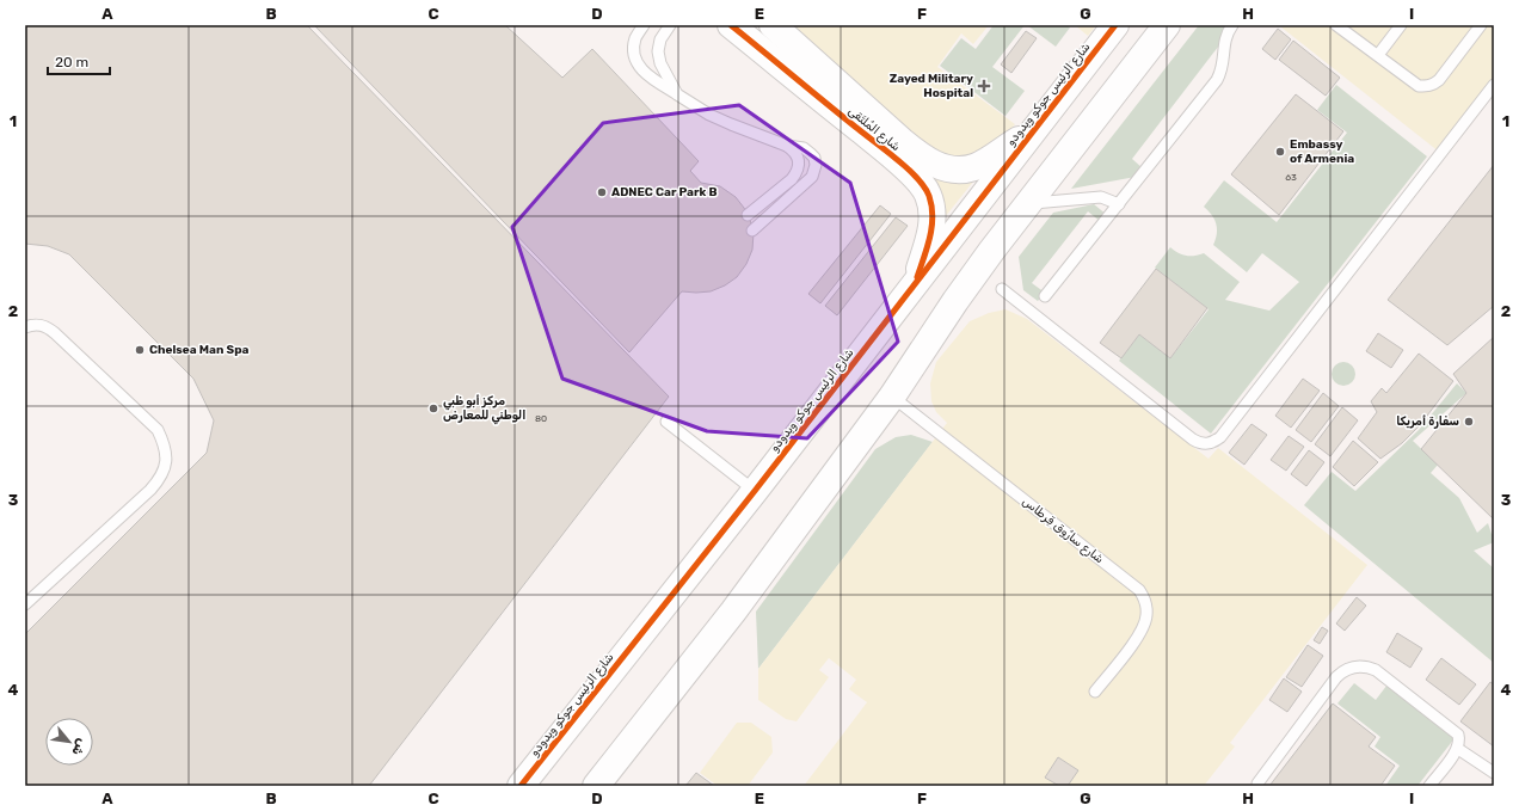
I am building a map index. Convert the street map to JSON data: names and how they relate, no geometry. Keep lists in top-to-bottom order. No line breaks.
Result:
{"streets":{"street":["شارع الرئيس جوكو ويدودو","شارع المُلتَقى"],"lane":["شارع سارُوق قِرطاس"]},"crossings":[["شارع الرئيس جوكو ويدودو","شارع المُلتَقى"]],"places":{"health":["Zayed Military Hospital"],"other":["Embassy of Armenia","ADNEC Car Park B","Chelsea Man Spa","مركز أبو ظبي الوطني للمعارض","سفارة أمريكا"]},"house_numbers":["63","80"],"scale_bar":"20 m","north":"bottom right","grid":{"columns":["A","B","C","D","E","F","G","H","I"],"rows":["1","2","3","4"]}}
